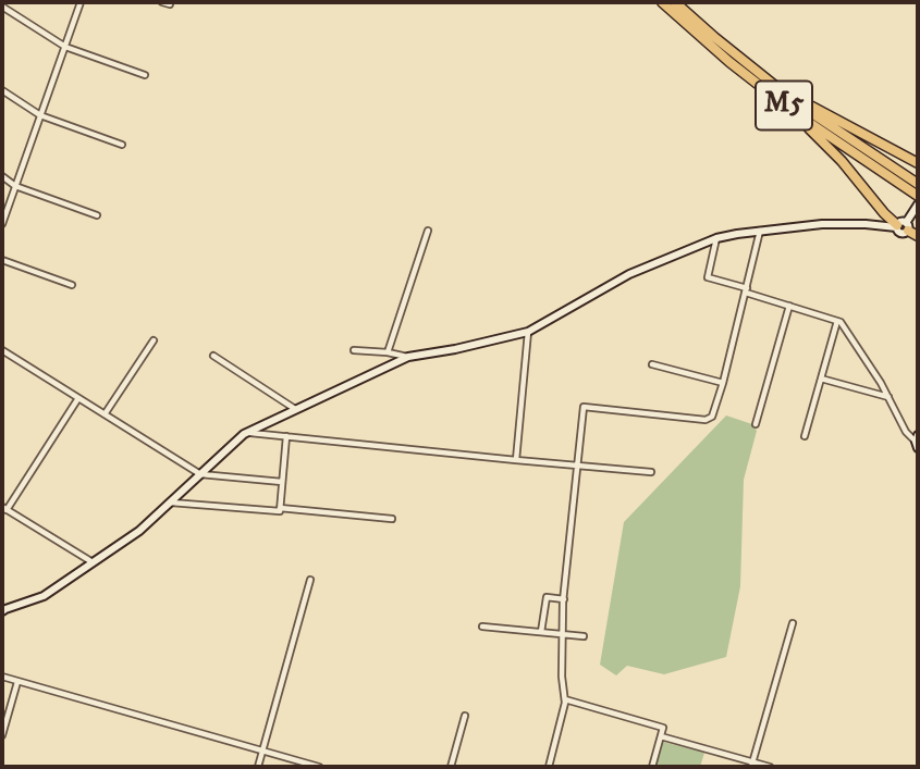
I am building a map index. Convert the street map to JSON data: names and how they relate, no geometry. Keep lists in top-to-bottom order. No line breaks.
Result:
{"streets":{"highway":["M5"]}}
